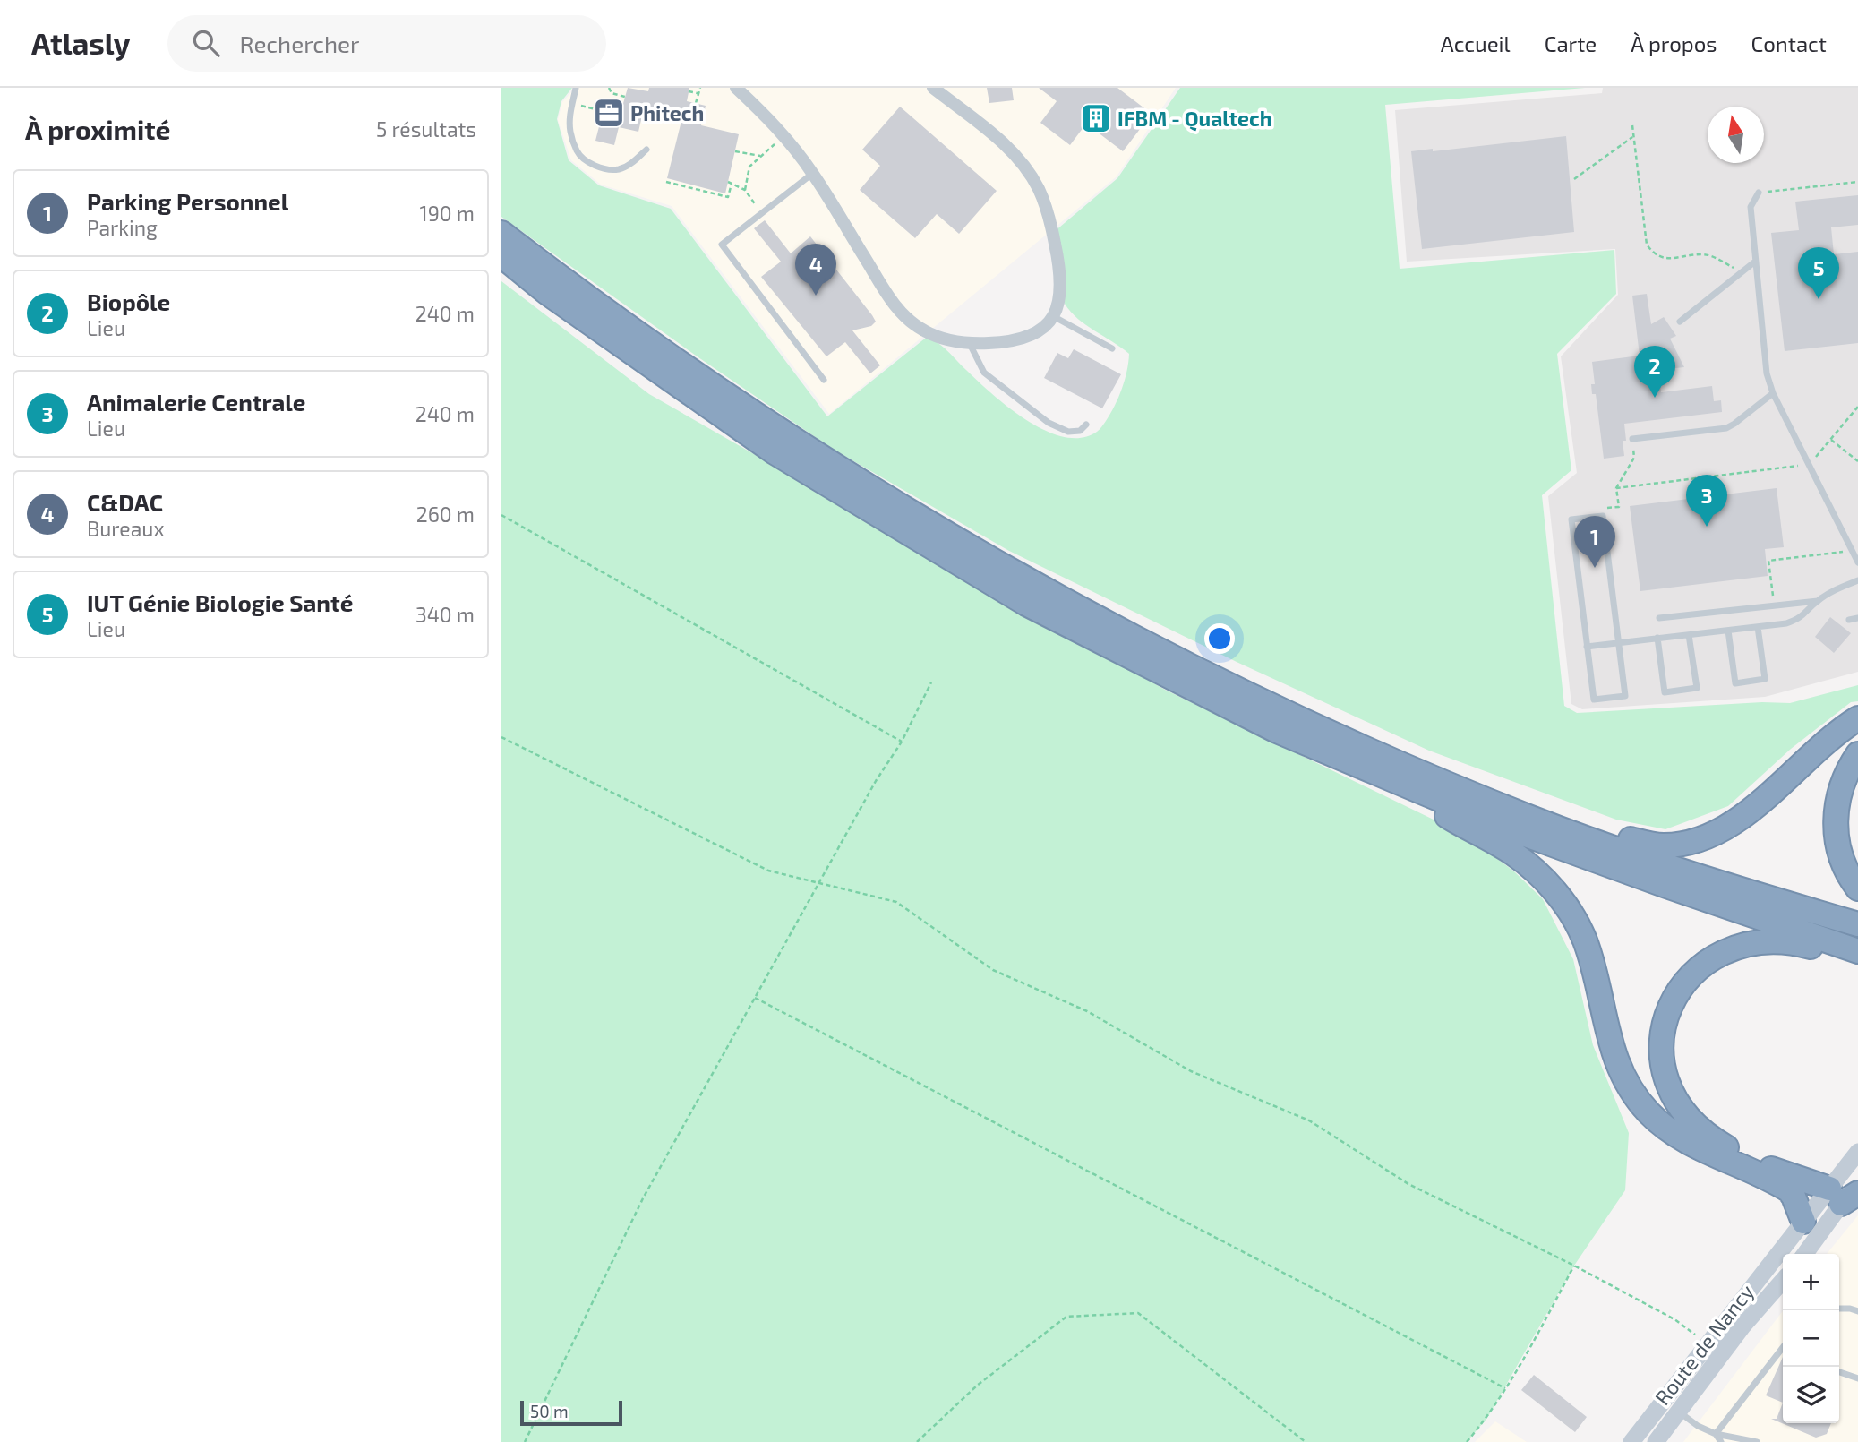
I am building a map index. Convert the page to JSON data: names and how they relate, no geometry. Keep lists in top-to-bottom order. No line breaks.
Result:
{"streets":{"main road":["Route de Nancy"]},"places":{"office":["Phitech"],"building":["IFBM - Qualtech"]},"scale_bar":"50 m","north":"top","page":{"header":"Atlasly","search":"Rechercher","nav":["Accueil","Carte","À propos","Contact"],"heading":["À proximité","5 résultats"],"list":[{"mark":"1","name":"Parking Personnel","note":"Parking","value":"190 m"},{"mark":"2","name":"Biopôle","note":"Lieu","value":"240 m"},{"mark":"3","name":"Animalerie Centrale","note":"Lieu","value":"240 m"},{"mark":"4","name":"C&DAC","note":"Bureaux","value":"260 m"},{"mark":"5","name":"IUT Génie Biologie Santé","note":"Lieu","value":"340 m"}],"pins":["4","5","2","3","1"],"map_buttons":["+","−"],"scale":"50 m"}}
